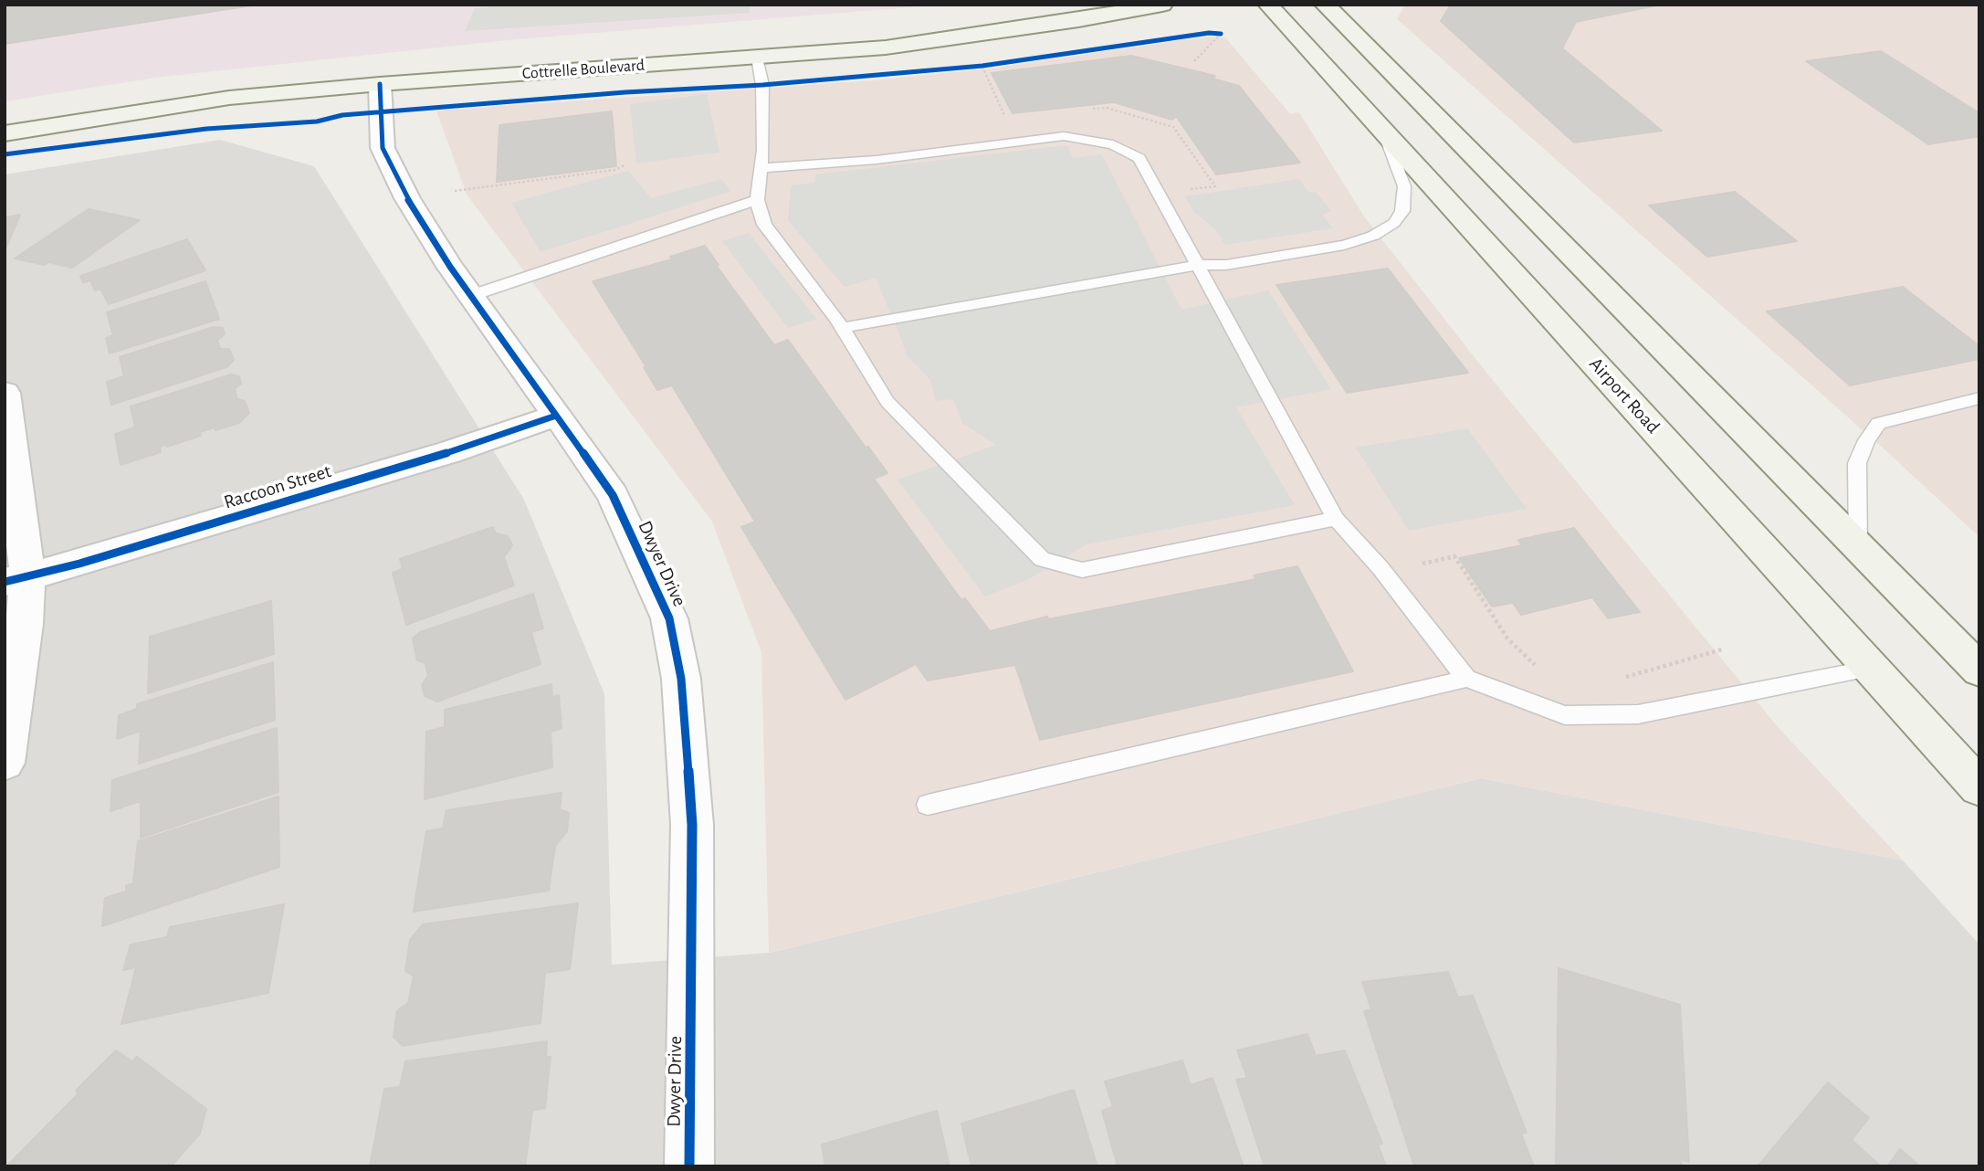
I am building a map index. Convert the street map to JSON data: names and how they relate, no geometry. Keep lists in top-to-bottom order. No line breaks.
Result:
{"streets":{"main road":["Cottrelle Boulevard","Airport Road"],"street":["Raccoon Street","Dwyer Drive"]},"crossings":[["Cottrelle Boulevard","Dwyer Drive"],["Raccoon Street","Dwyer Drive"]]}
